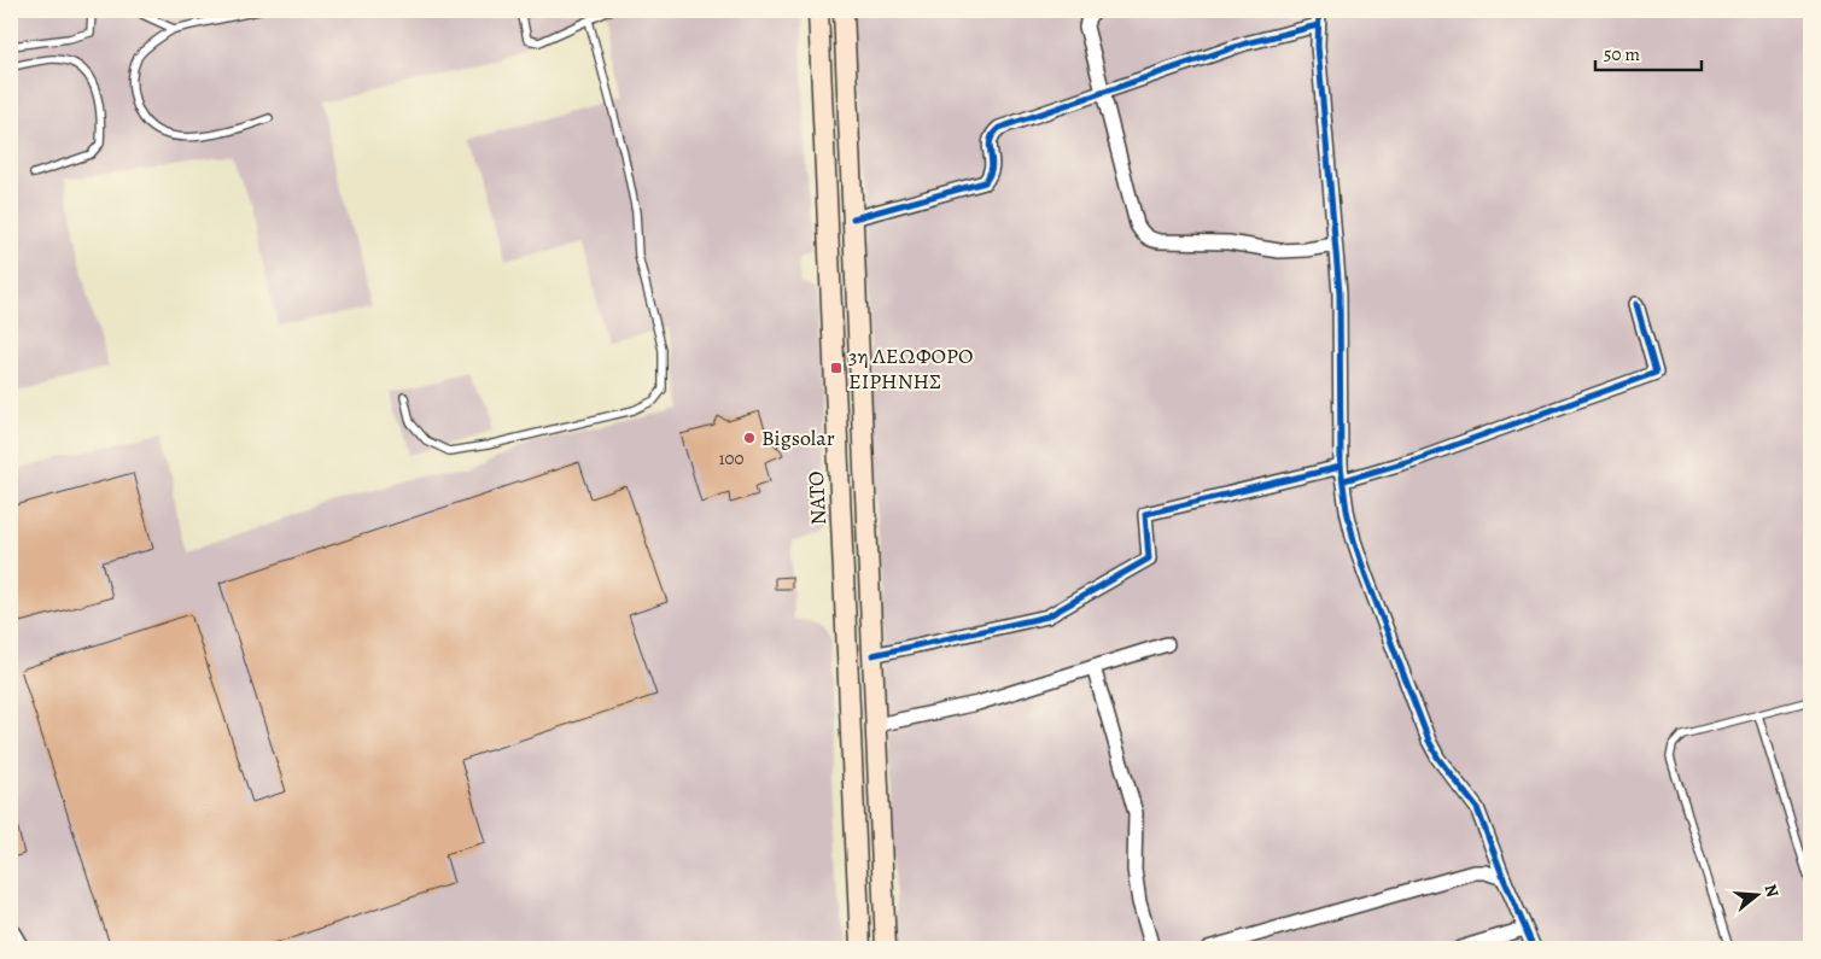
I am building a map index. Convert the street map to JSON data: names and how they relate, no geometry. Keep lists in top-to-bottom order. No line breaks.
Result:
{"streets":{"main road":["ΝΑΤΟ"]},"places":{"transit":["3η ΛΕΩΦΟΡΟ ΕΙΡΗΝΗΣ"],"other":["Bigsolar"]},"house_numbers":["100"],"scale_bar":"50 m","north":"right"}
